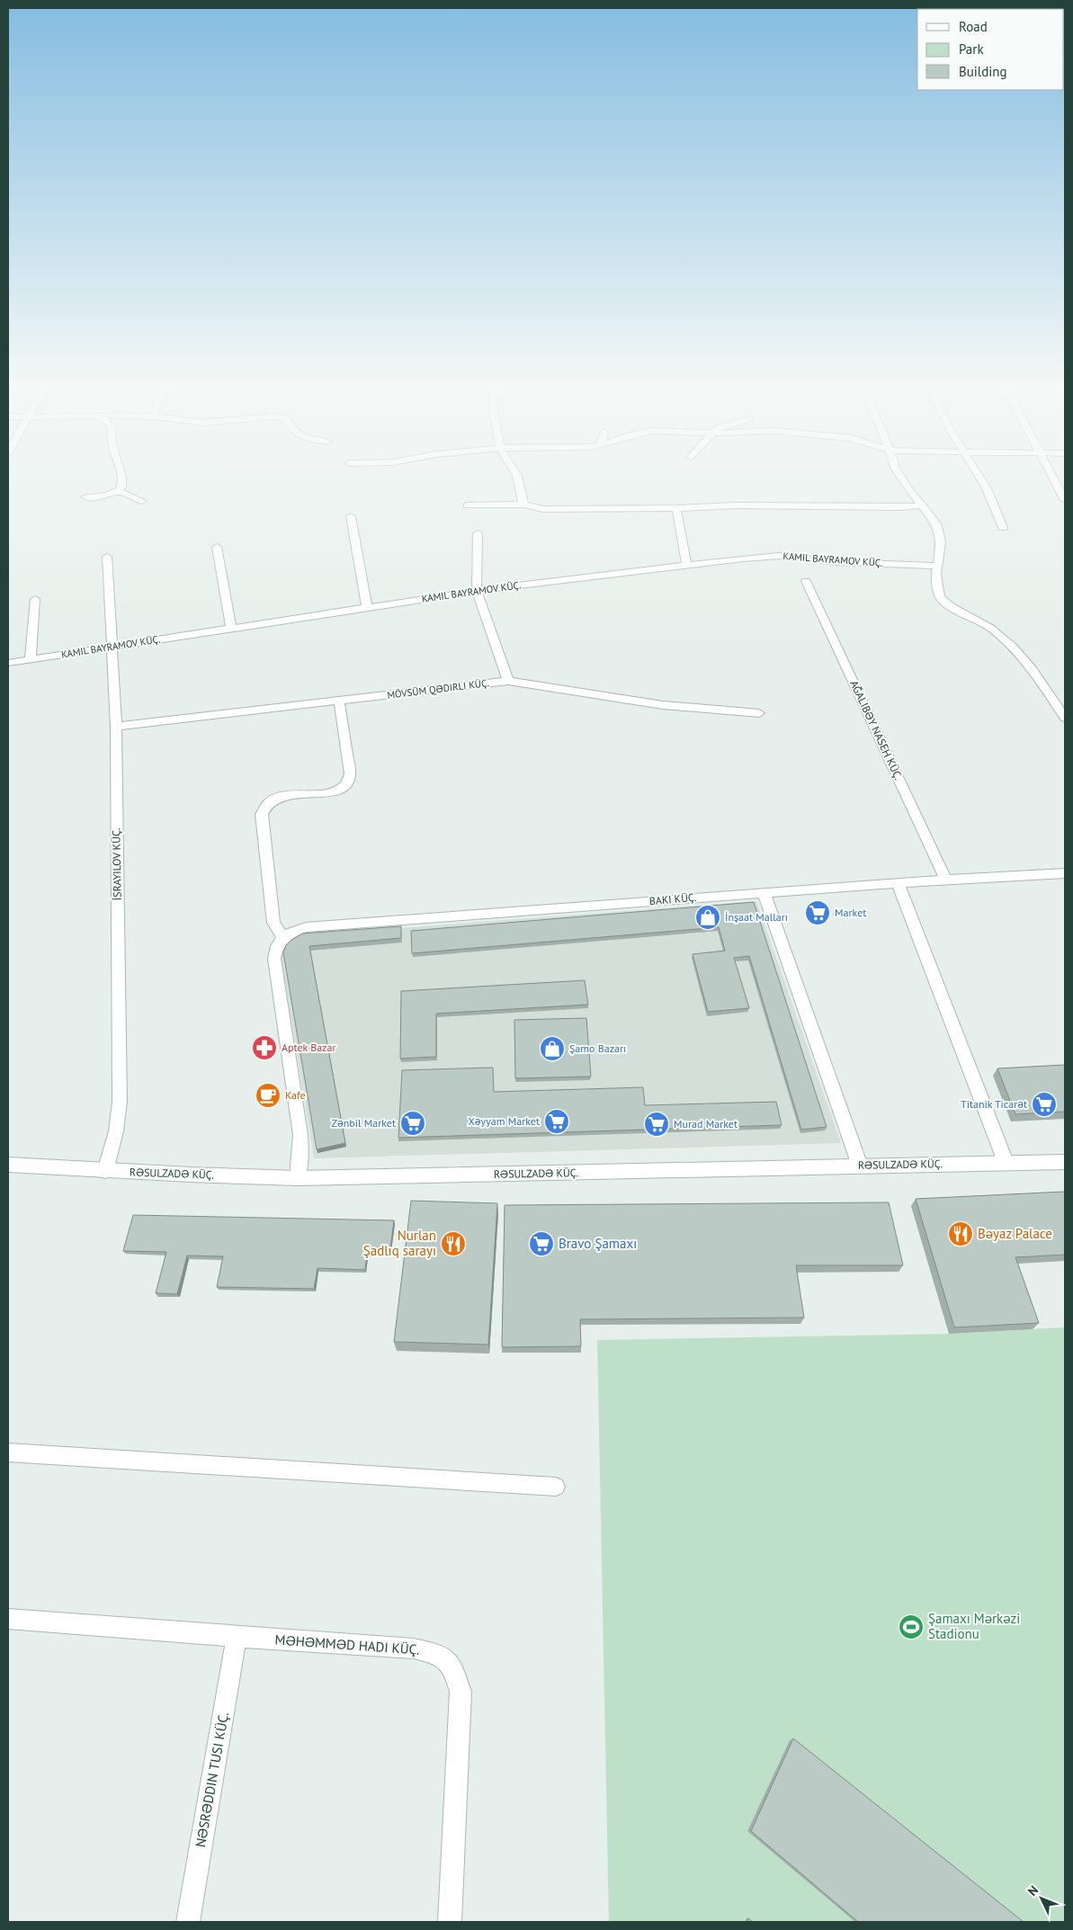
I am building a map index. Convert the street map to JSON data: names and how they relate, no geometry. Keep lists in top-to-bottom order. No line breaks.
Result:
{"streets":{"street":["KAMIL BAYRAMOV KÜÇ.","MÖVSÜM QƏDIRLI KÜÇ.","AĞALIBƏY NASEH KÜÇ.","RƏSULZADƏ KÜÇ.","MƏHƏMMƏD HADI KÜÇ.","NƏSRƏDDIN TUSI KÜÇ."]},"crossings":[["MƏHƏMMƏD HADI KÜÇ.","NƏSRƏDDIN TUSI KÜÇ."]],"places":{"supermarket":["Market","Titanik Ticarət","Xəyyam Market","Zənbil Market","Murad Market","Bravo Şamaxı"],"shop":["İnşaat Malları","Şamo Bazarı"],"pharmacy":["Aptek Bazar"],"cafe":["Kafe"],"restaurant":["Bəyaz Palace","Nurlan Şadlıq sarayı"],"sports":["Şamaxı Mərkəzi Stadionu"]},"legend":["Road","Park","Building"],"north":"top left"}
